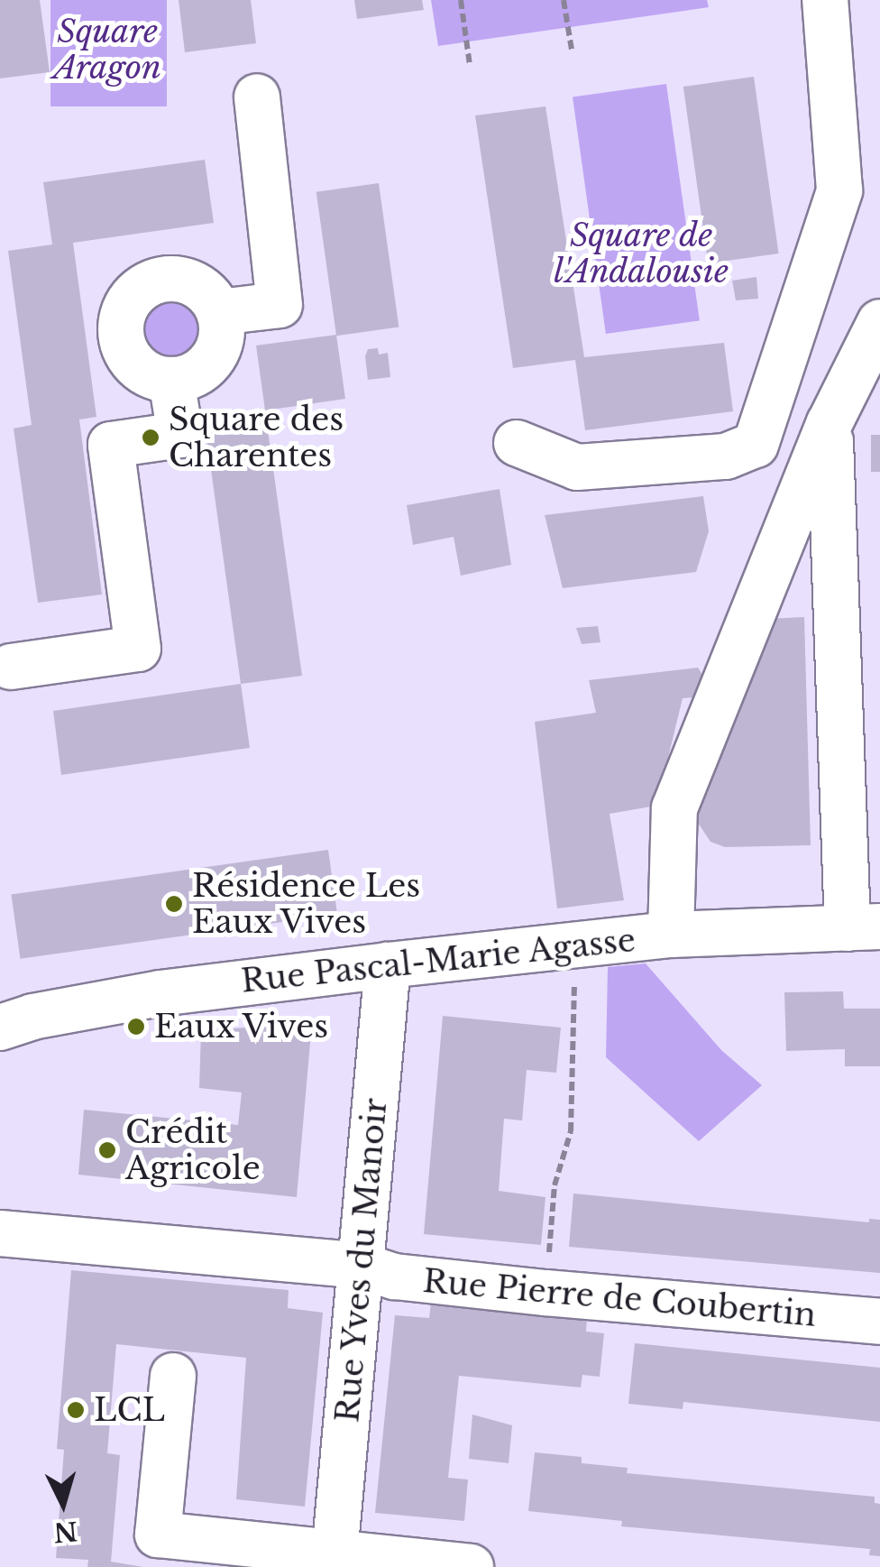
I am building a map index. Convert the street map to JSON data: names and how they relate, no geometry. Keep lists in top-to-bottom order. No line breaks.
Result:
{"streets":{"street":["Rue Pascal-Marie Agasse","Rue Yves du Manoir","Rue Pierre de Coubertin"]},"crossings":[["Rue Pascal-Marie Agasse","Rue Yves du Manoir"],["Rue Yves du Manoir","Rue Pierre de Coubertin"]],"parks":["Square Aragon","Square de l'Andalousie"],"places":["Square des Charentes","Résidence Les Eaux Vives","Eaux Vives","Crédit Agricole","LCL"],"north":"bottom"}
